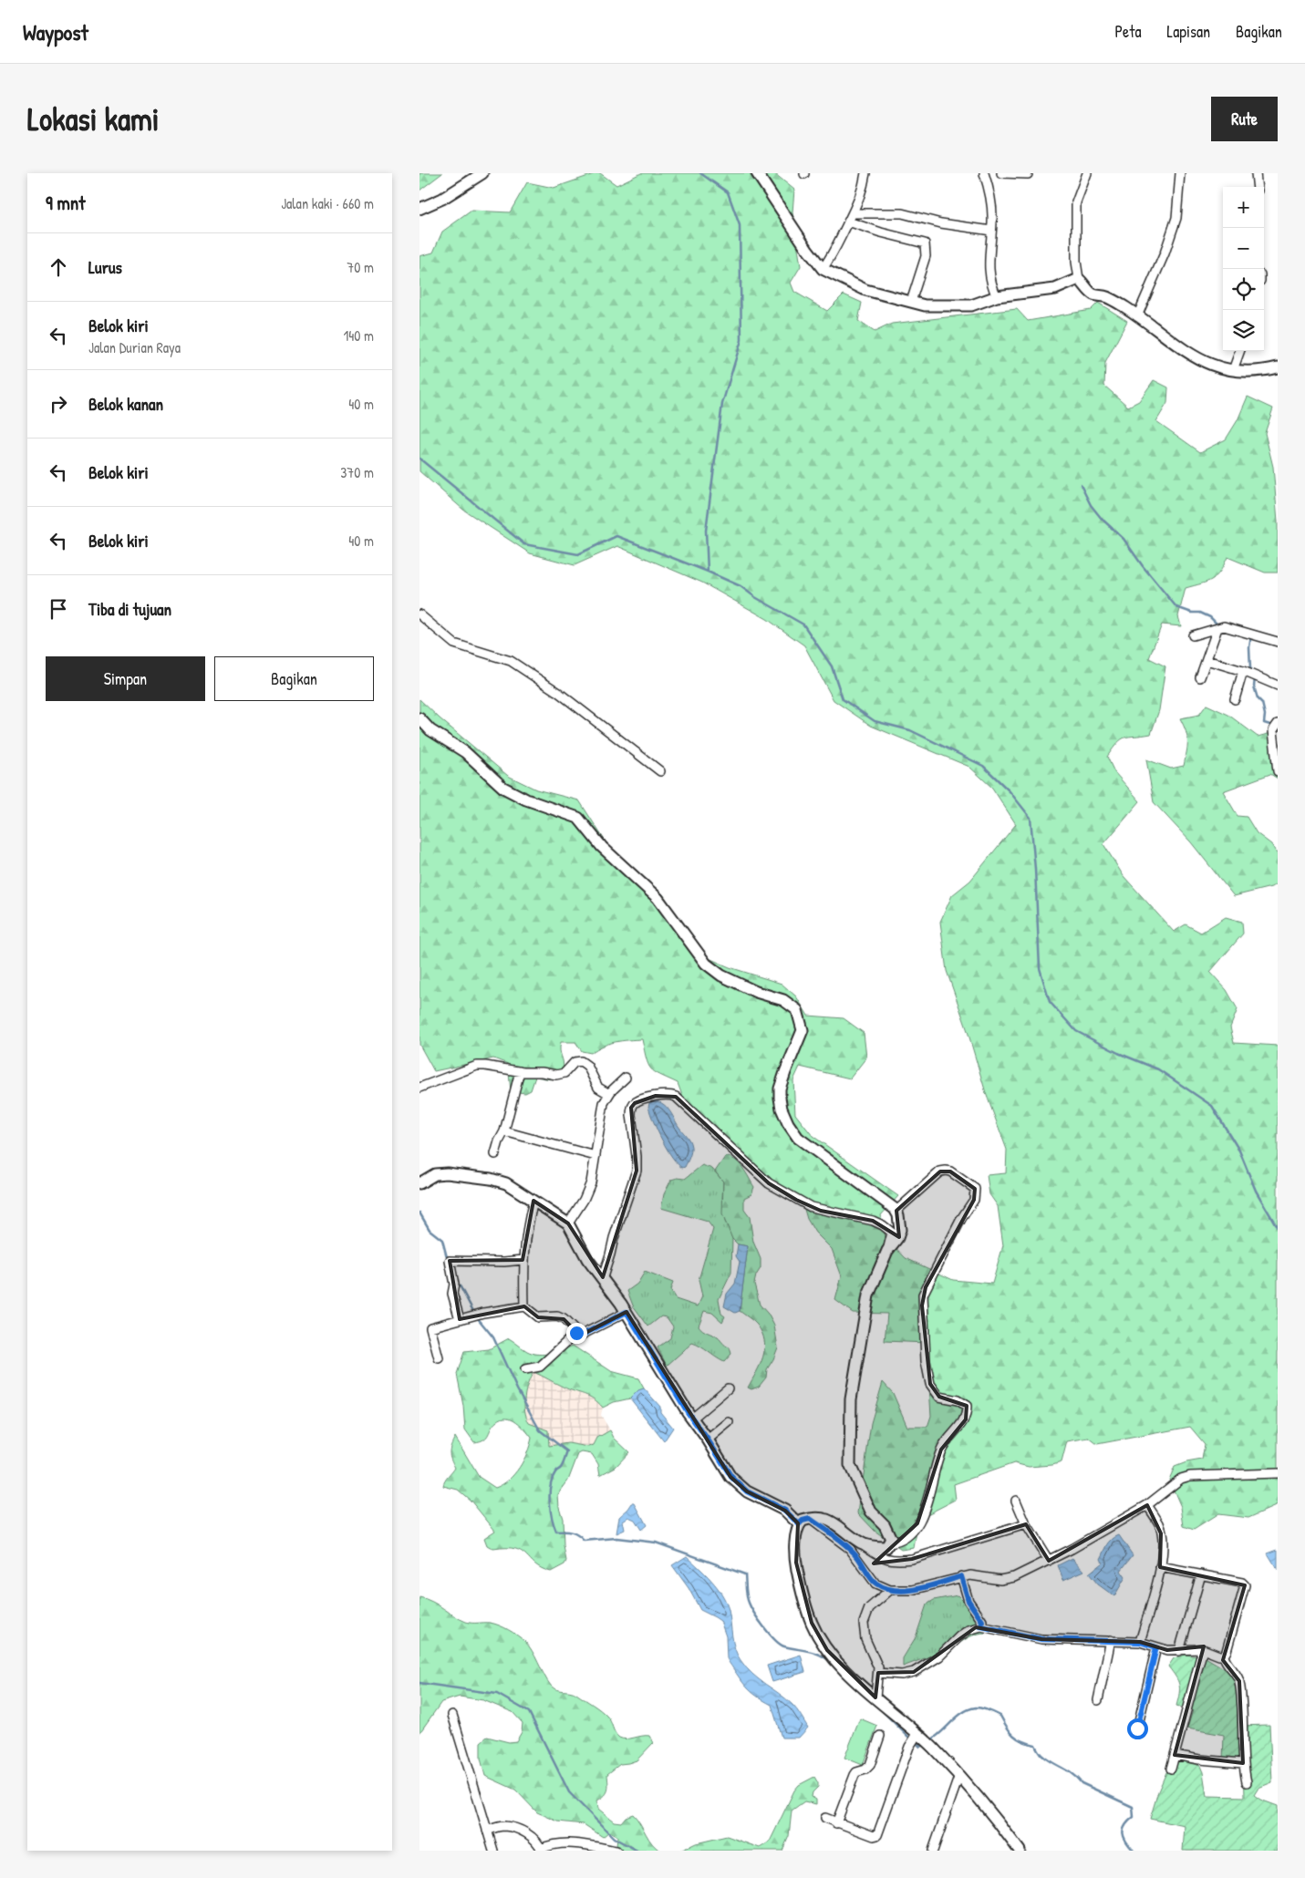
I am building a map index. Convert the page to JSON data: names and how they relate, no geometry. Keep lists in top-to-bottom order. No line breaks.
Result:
{"page":{"header":"Waypost","nav":["Peta","Lapisan","Bagikan"],"buttons":["Rute",["Simpan","Bagikan"]],"title":"Lokasi kami","heading":["9 mnt","Jalan kaki · 660 m"],"map_buttons":["+","−"],"list":[["Lurus","70 m"],["Belok kiri","Jalan Durian Raya","140 m"],["Belok kanan","40 m"],["Belok kiri","370 m"],["Belok kiri","40 m"],"Tiba di tujuan"]}}
